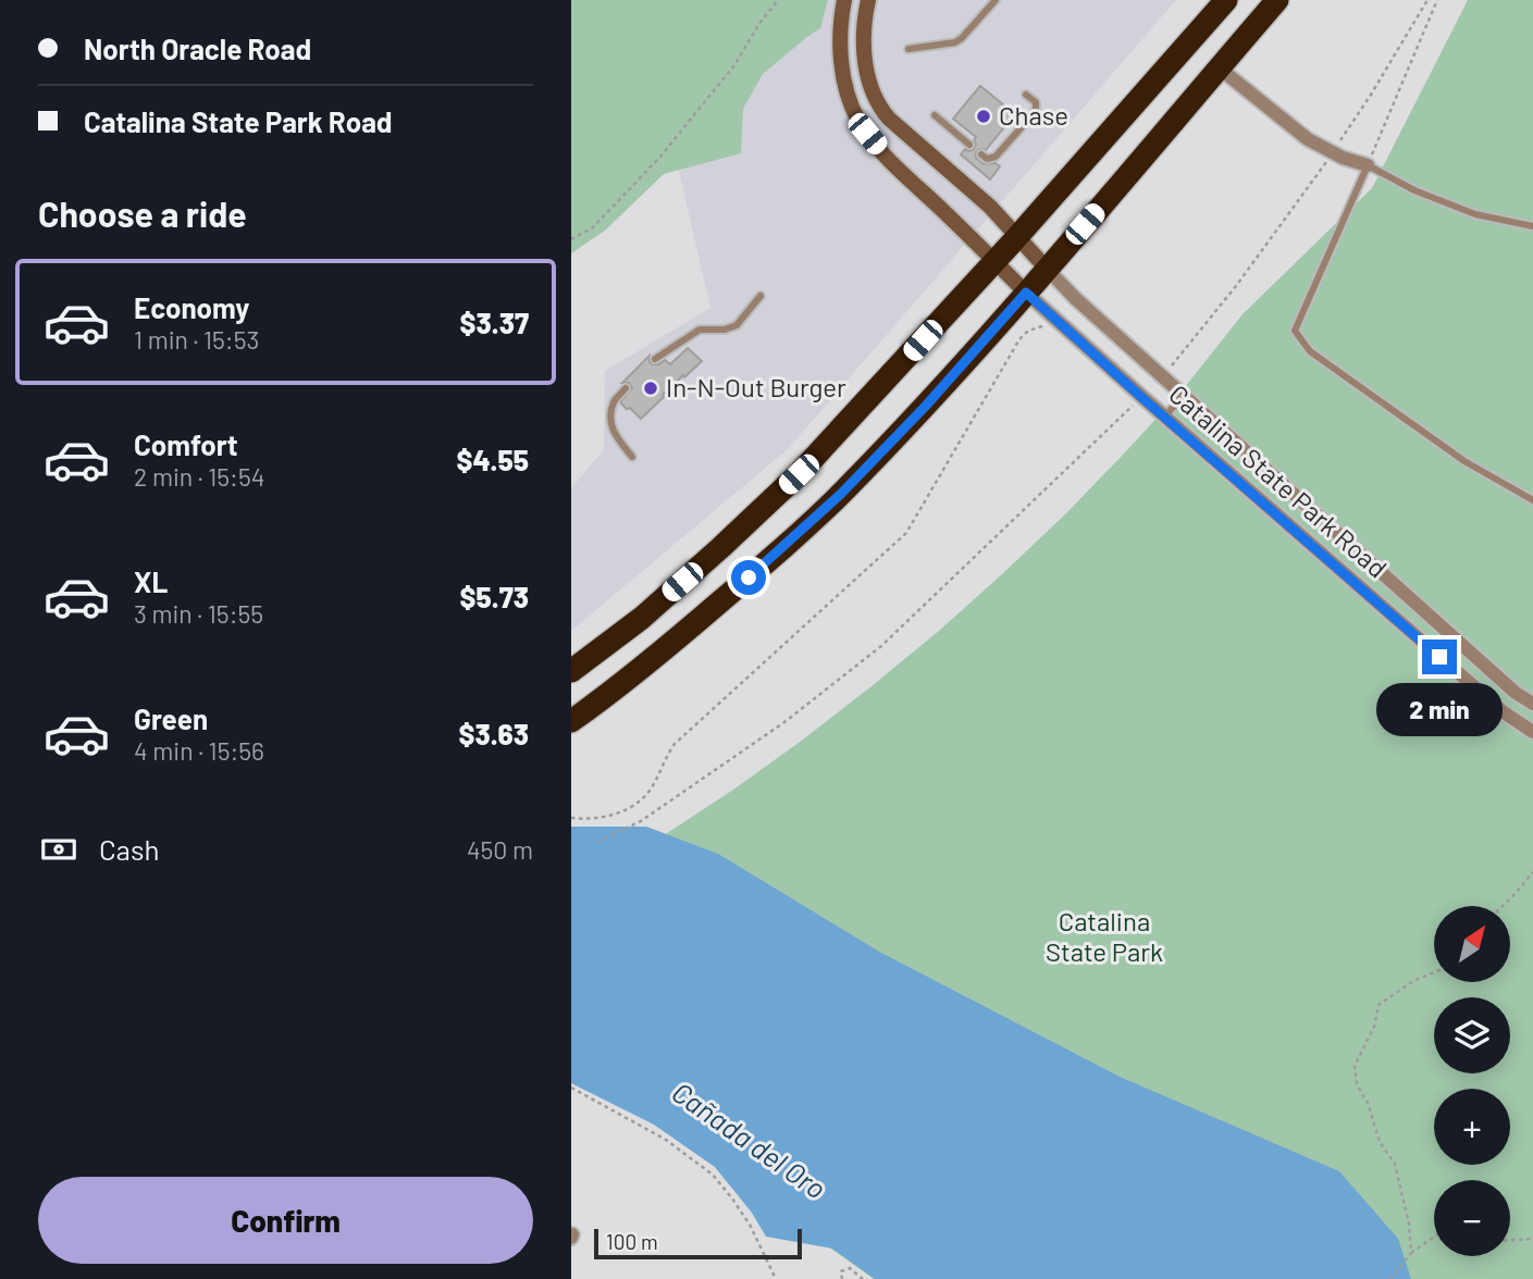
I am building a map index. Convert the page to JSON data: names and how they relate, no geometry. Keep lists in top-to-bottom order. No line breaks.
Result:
{"streets":{"street":["Catalina State Park Road"]},"water":["Cañada del Oro"],"parks":["Catalina State Park"],"places":["Chase","In-N-Out Burger"],"scale_bar":"100 m","north":"top right","page":{"banner":["North Oracle Road","Catalina State Park Road"],"heading":"Choose a ride","list":[{"name":"Economy","note":"1 min · 15:53","value":"$3.37"},{"name":"Comfort","note":"2 min · 15:54","value":"$4.55"},{"name":"XL","note":"3 min · 15:55","value":"$5.73"},{"name":"Green","note":"4 min · 15:56","value":"$3.63"}],"bubble":"2 min","pay":["Cash","450 m"],"map_buttons":["+","−"],"buttons":"Confirm","scale":"100 m"}}
